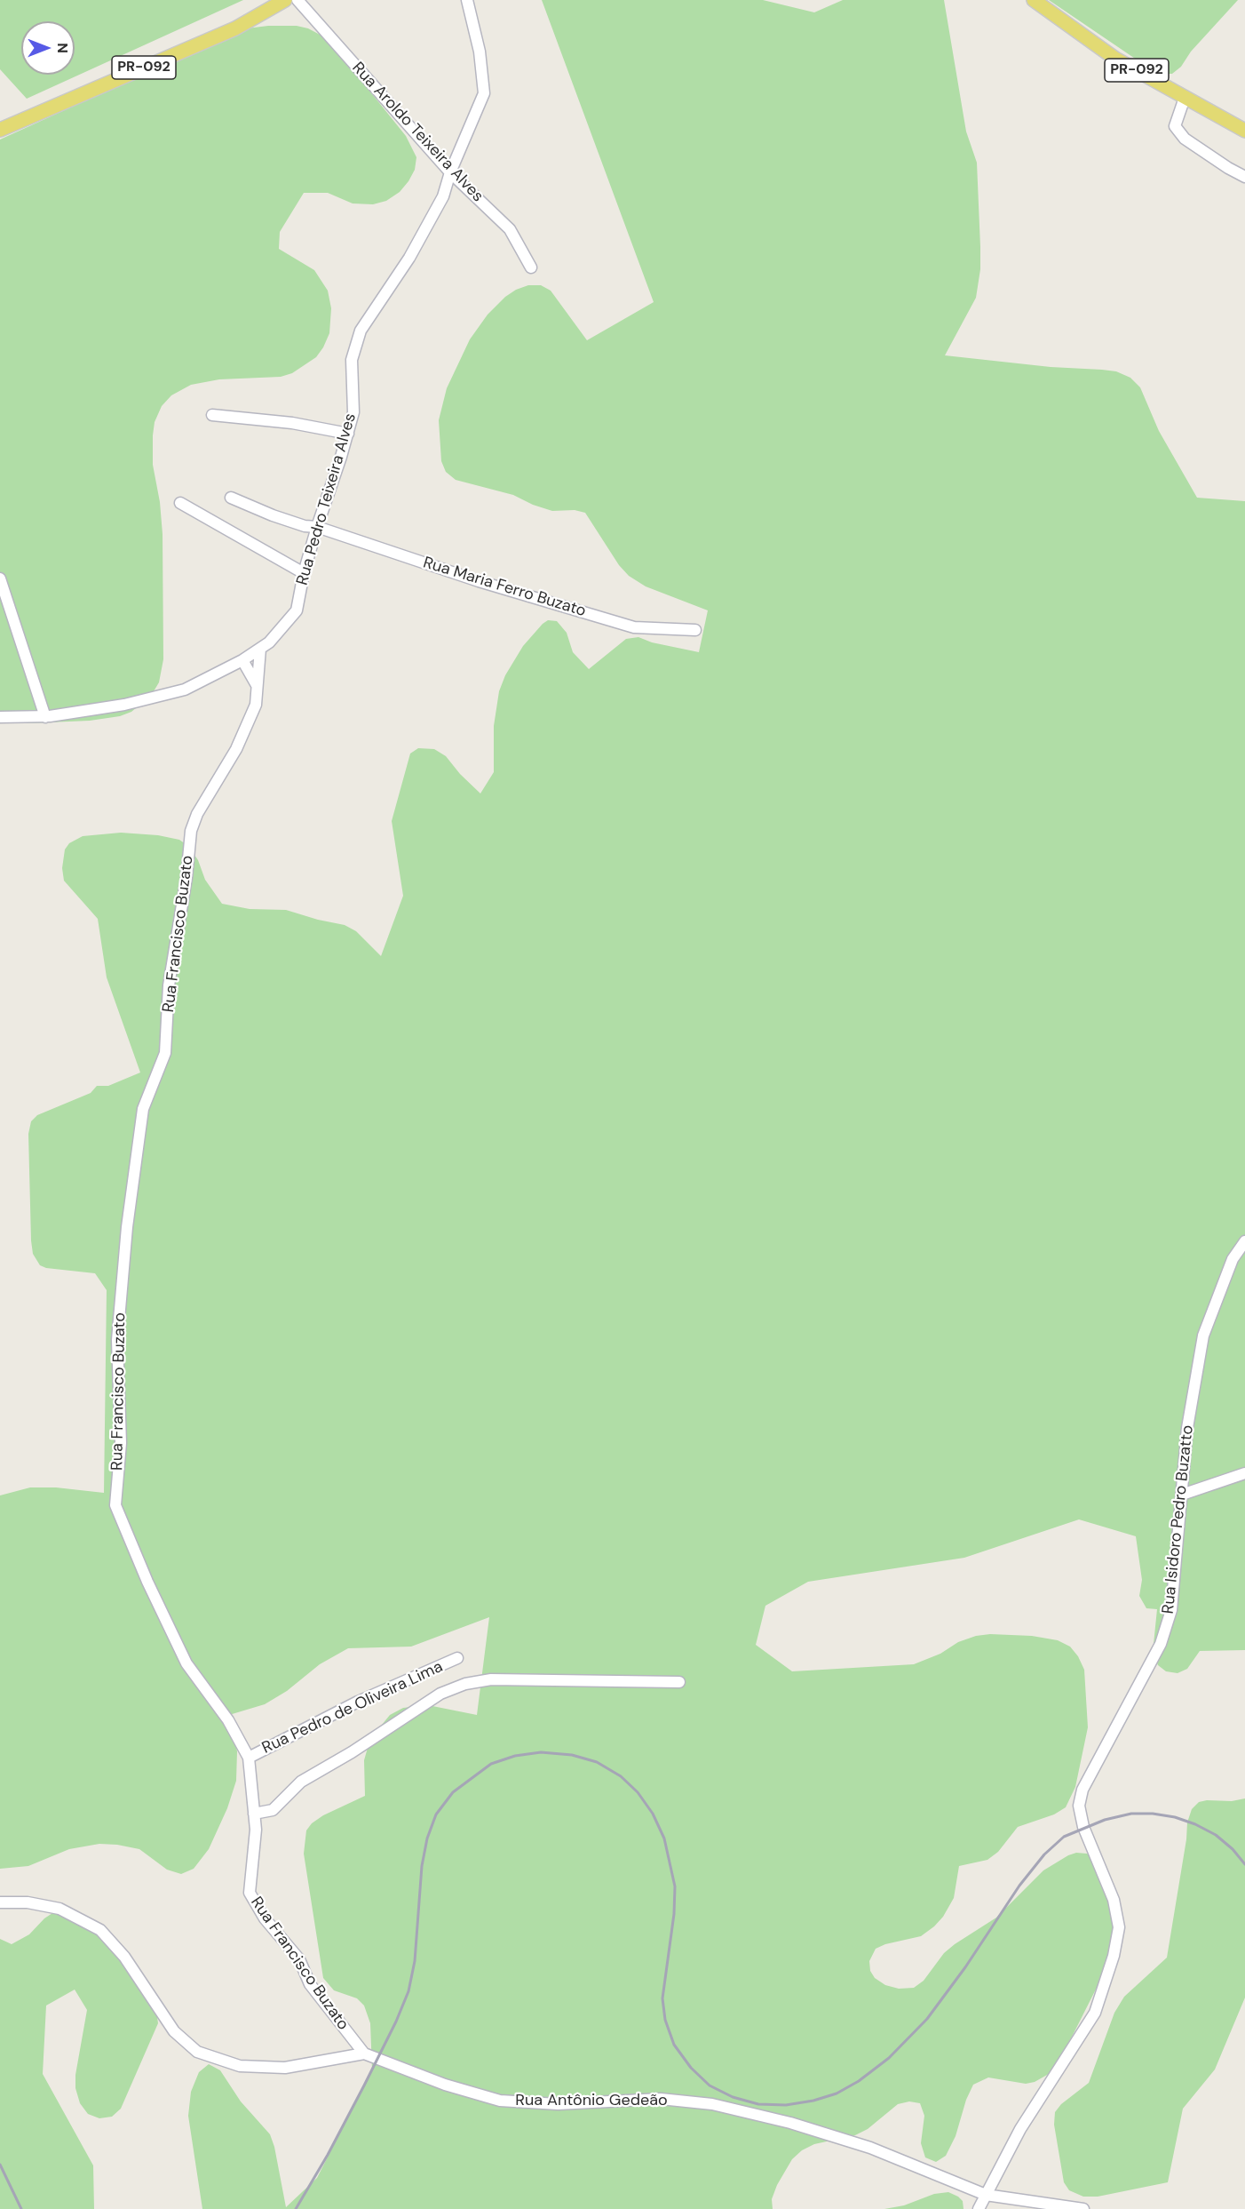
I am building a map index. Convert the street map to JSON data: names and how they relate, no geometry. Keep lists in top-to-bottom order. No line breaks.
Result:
{"streets":{"main road":["PR-092"],"street":["Rua Aroldo Teixeira Alves","Rua Pedro Teixeira Alves","Rua Maria Ferro Buzato","Rua Francisco Buzato","Rua Isidoro Pedro Buzatto","Rua Pedro de Oliveira Lima","Rua Antônio Gedeão"]},"crossings":[["Rua Aroldo Teixeira Alves","Rua Pedro Teixeira Alves"],["Rua Pedro Teixeira Alves","Rua Maria Ferro Buzato"],["Rua Pedro Teixeira Alves","Rua Francisco Buzato"],["Rua Francisco Buzato","Rua Pedro de Oliveira Lima"],["Rua Francisco Buzato","Rua Antônio Gedeão"],["Rua Isidoro Pedro Buzatto","Rua Antônio Gedeão"]],"north":"right"}
